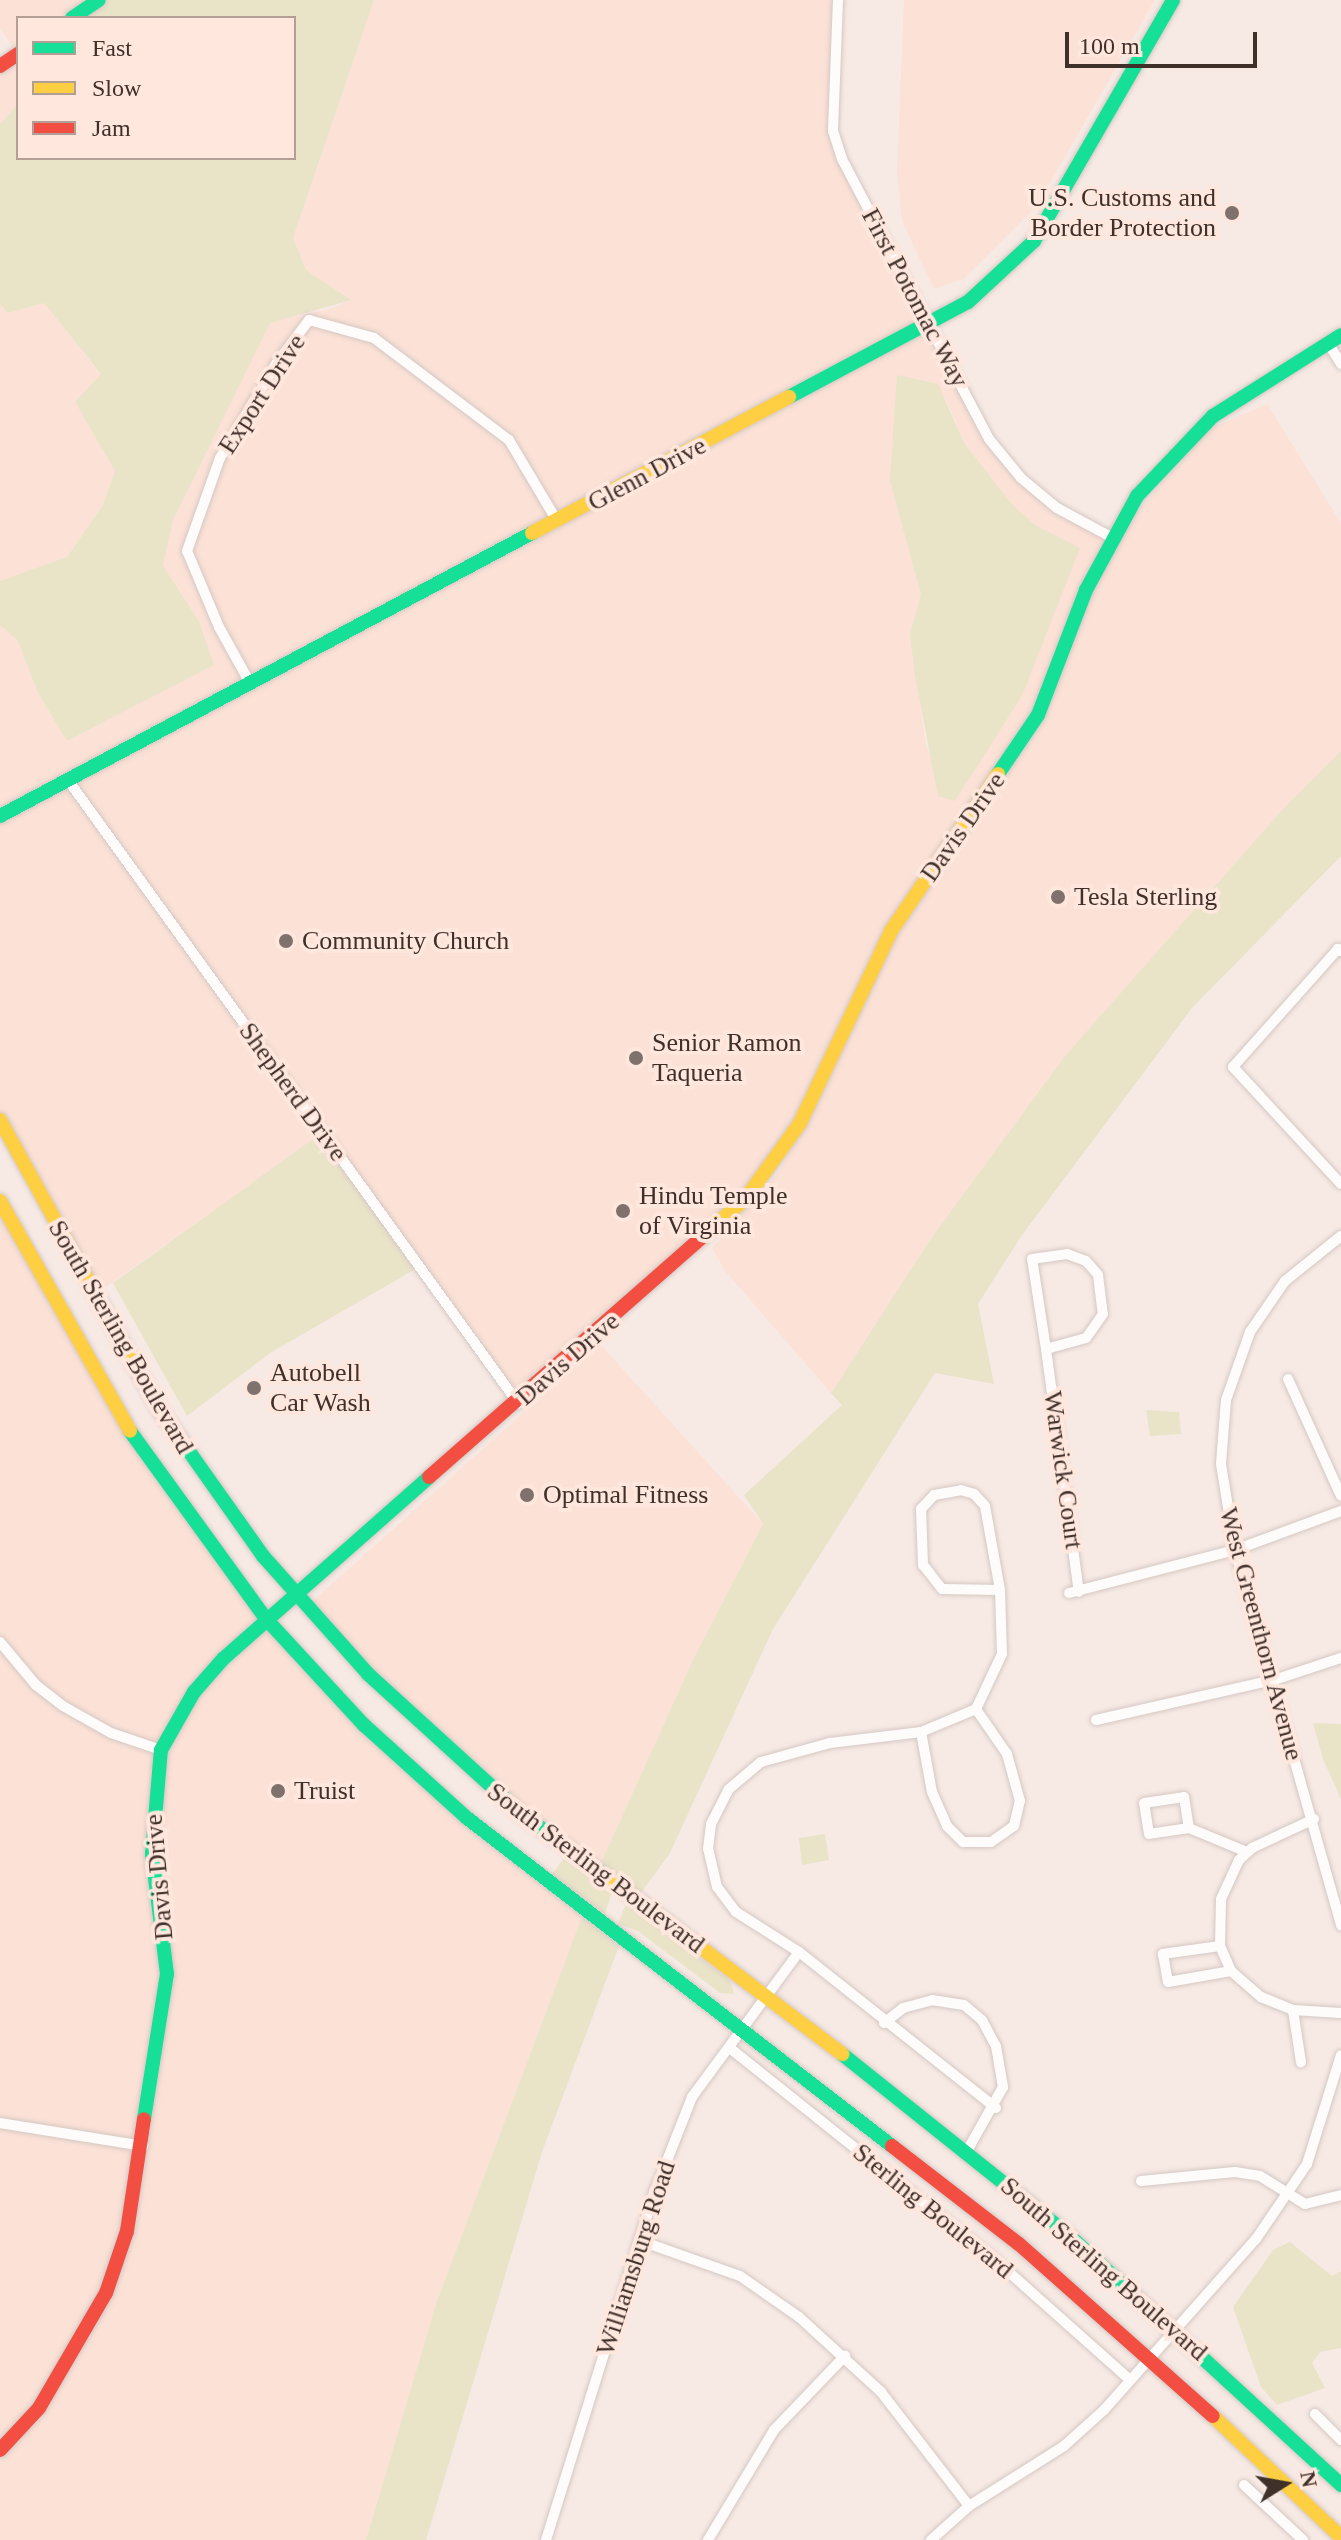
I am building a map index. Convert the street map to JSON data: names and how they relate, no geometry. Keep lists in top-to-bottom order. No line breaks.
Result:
{"streets":{"main road":["Glenn Drive","Davis Drive","South Sterling Boulevard"],"street":["First Potomac Way","Export Drive","Shepherd Drive","Warwick Court","West Greenthorn Avenue","Sterling Boulevard","Williamsburg Road"]},"crossings":[["First Potomac Way","Glenn Drive"],["First Potomac Way","Davis Drive"],["Export Drive","Glenn Drive"],["Glenn Drive","Shepherd Drive"],["Davis Drive","Shepherd Drive"],["Davis Drive","South Sterling Boulevard"],["South Sterling Boulevard","Williamsburg Road"],["Warwick Court","West Greenthorn Avenue"],["Sterling Boulevard","Williamsburg Road"]],"places":["U.S. Customs and Border Protection","Tesla Sterling","Community Church","Senior Ramon Taqueria","Hindu Temple of Virginia","Autobell Car Wash","Optimal Fitness","Truist"],"legend":["Fast","Slow","Jam"],"scale_bar":"100 m","north":"right"}
